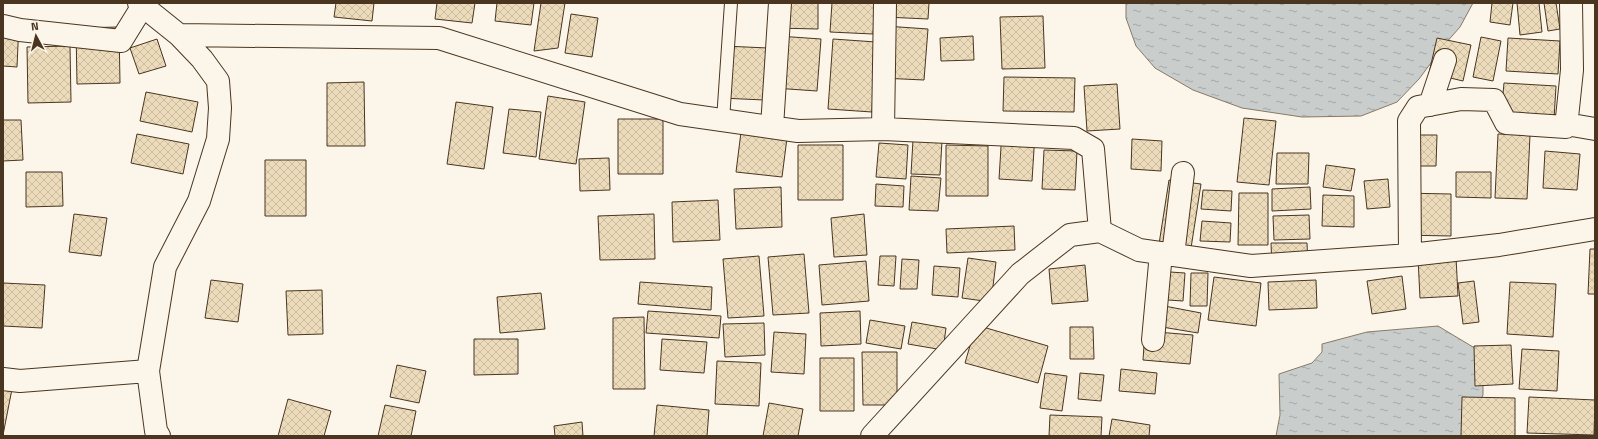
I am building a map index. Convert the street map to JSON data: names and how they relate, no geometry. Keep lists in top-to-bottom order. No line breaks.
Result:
{"north":"top"}
